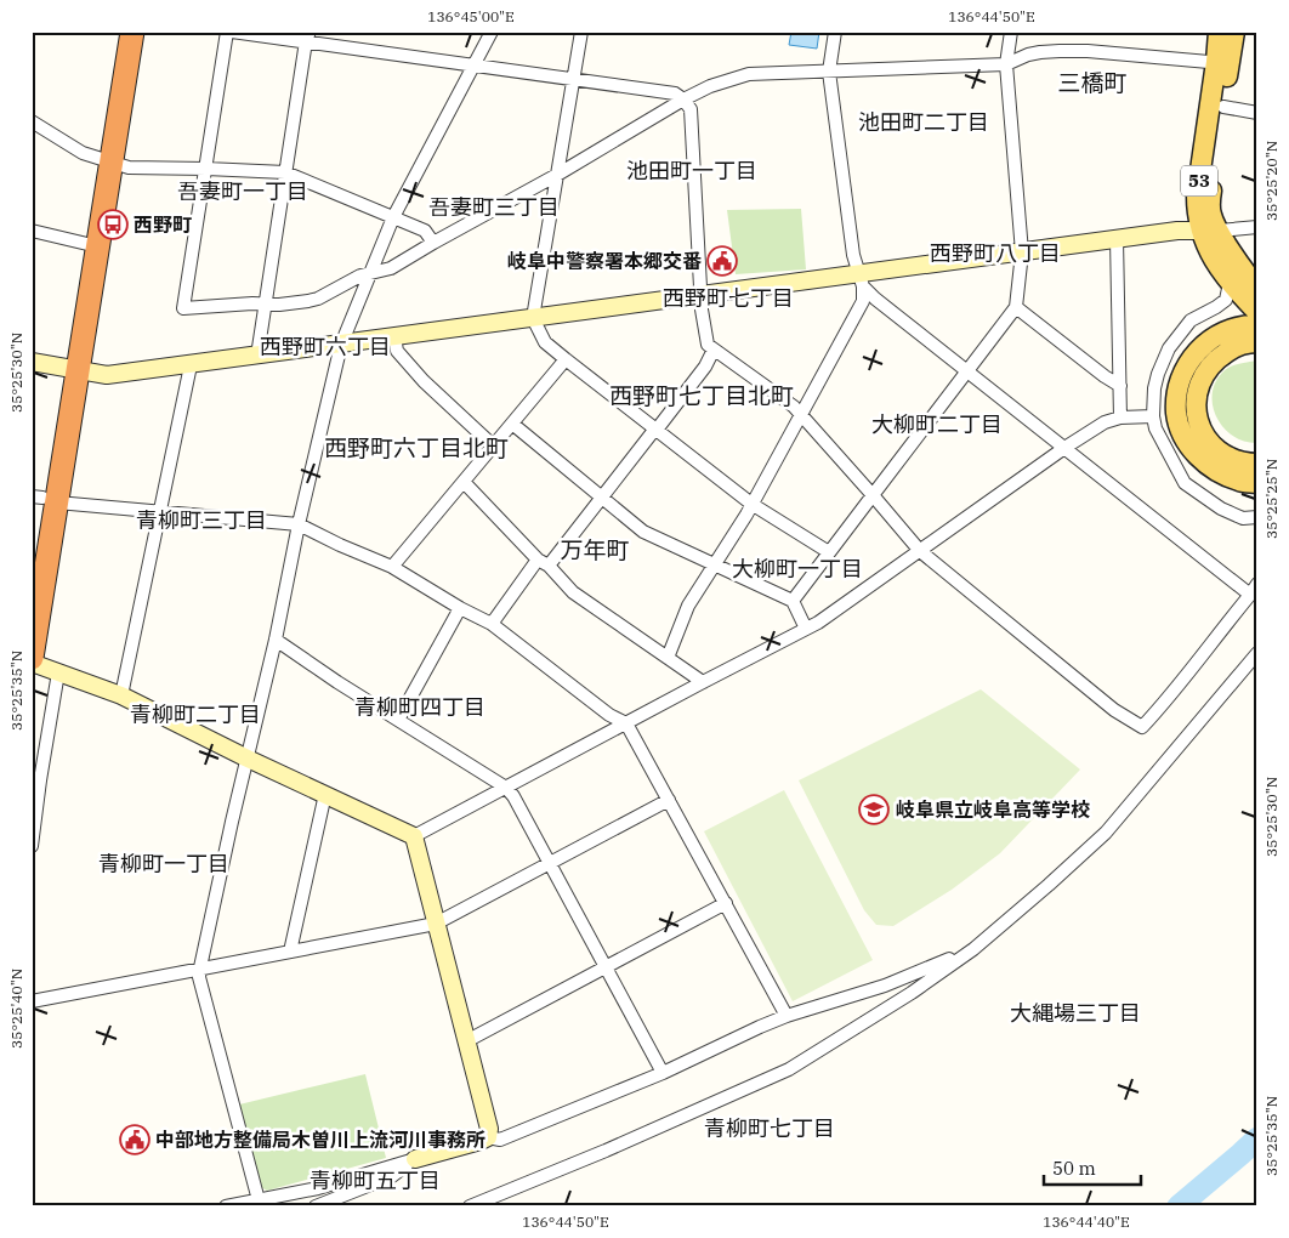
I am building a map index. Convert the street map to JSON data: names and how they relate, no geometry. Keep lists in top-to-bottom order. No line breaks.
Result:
{"streets":{"main road":["53"]},"districts":["三橋町","池田町二丁目","池田町一丁目","吾妻町一丁目","吾妻町三丁目","西野町八丁目","西野町七丁目","西野町六丁目","西野町七丁目北町","大柳町二丁目","西野町六丁目北町","青柳町三丁目","万年町","大柳町一丁目","青柳町四丁目","青柳町二丁目","青柳町一丁目","大縄場三丁目","青柳町七丁目","青柳町五丁目"],"places":{"bus stop":["西野町"],"public building":["岐阜中警察署本郷交番","中部地方整備局木曽川上流河川事務所"],"school or university":["岐阜県立岐阜高等学校"]},"scale_bar":"50 m","coordinates":["136°45'00\"E","136°44'50\"E","35°25'20\"N","35°25'30\"N","35°25'25\"N","35°25'35\"N","35°25'40\"N","136°44'40\"E"]}
